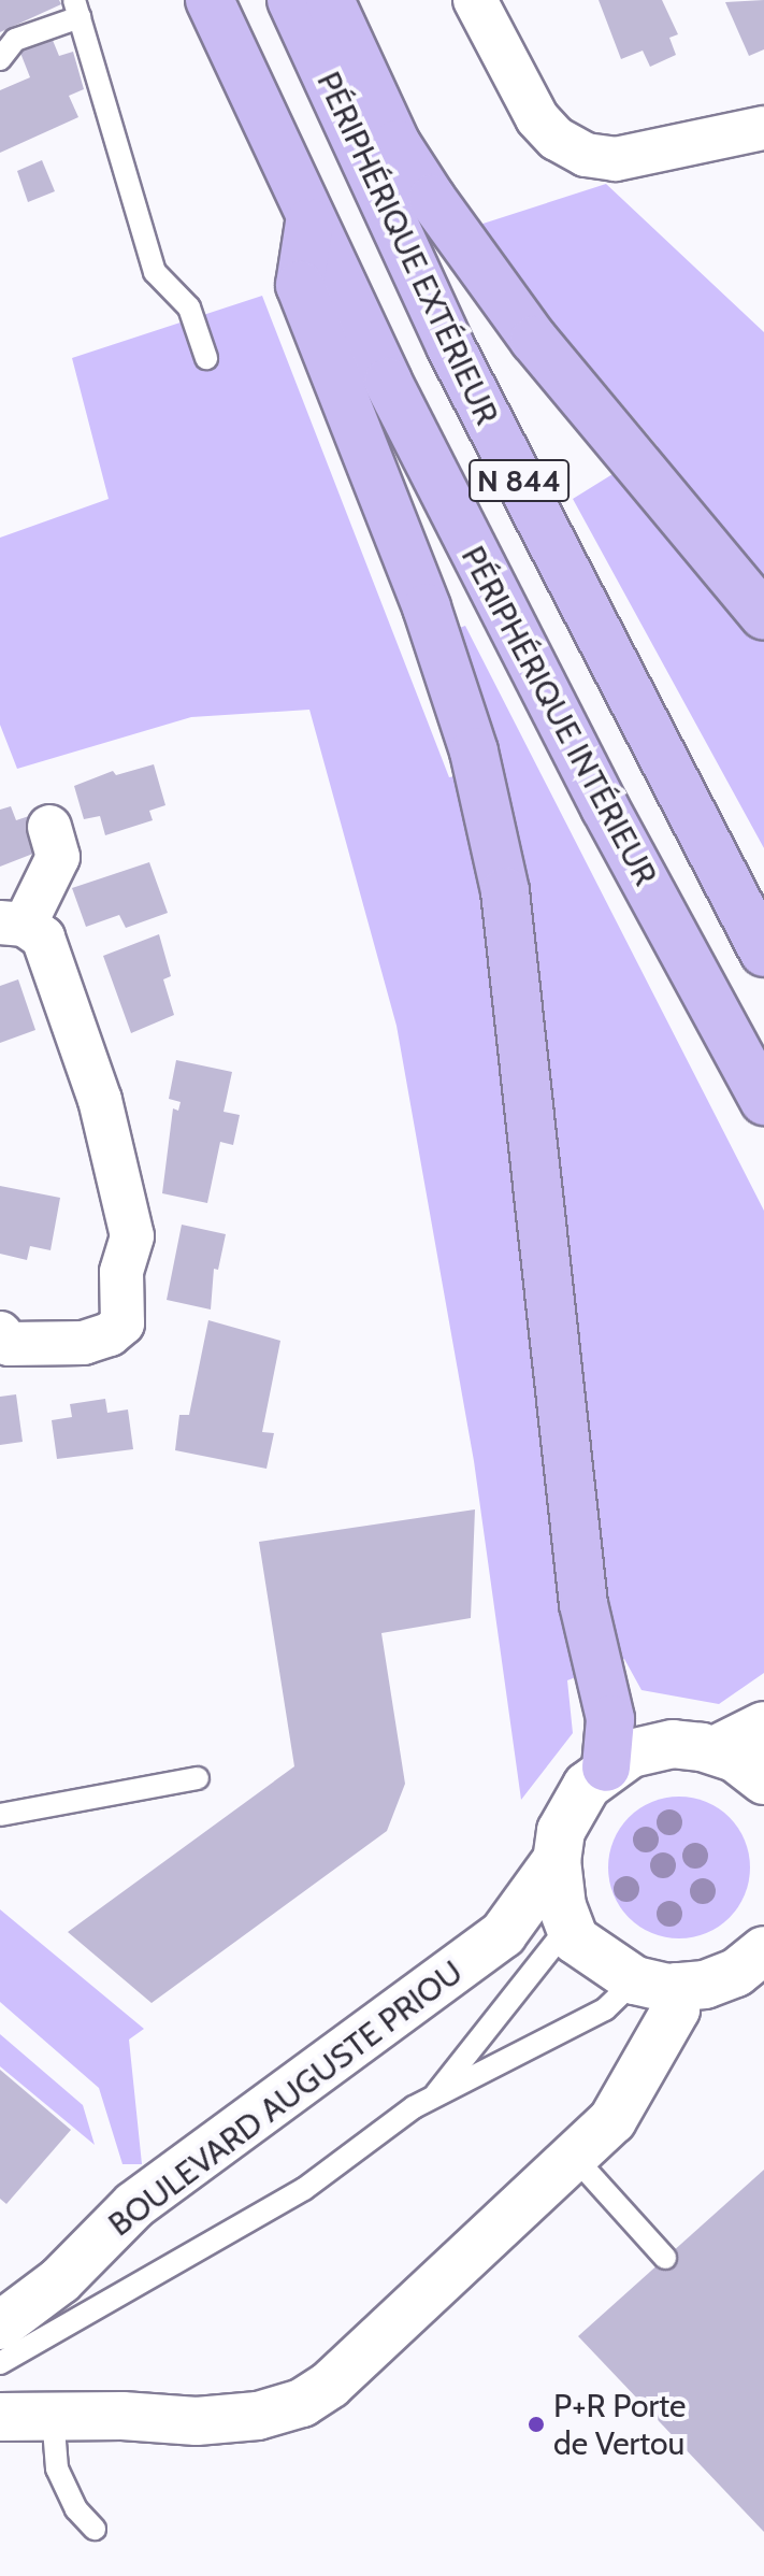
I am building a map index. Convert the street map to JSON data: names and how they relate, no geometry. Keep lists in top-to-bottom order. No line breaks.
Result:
{"streets":{"highway":["PÉRIPHÉRIQUE EXTÉRIEUR","N 844","PÉRIPHÉRIQUE INTÉRIEUR"],"main road":["BOULEVARD AUGUSTE PRIOU"]},"places":["P+R Porte de Vertou"]}
